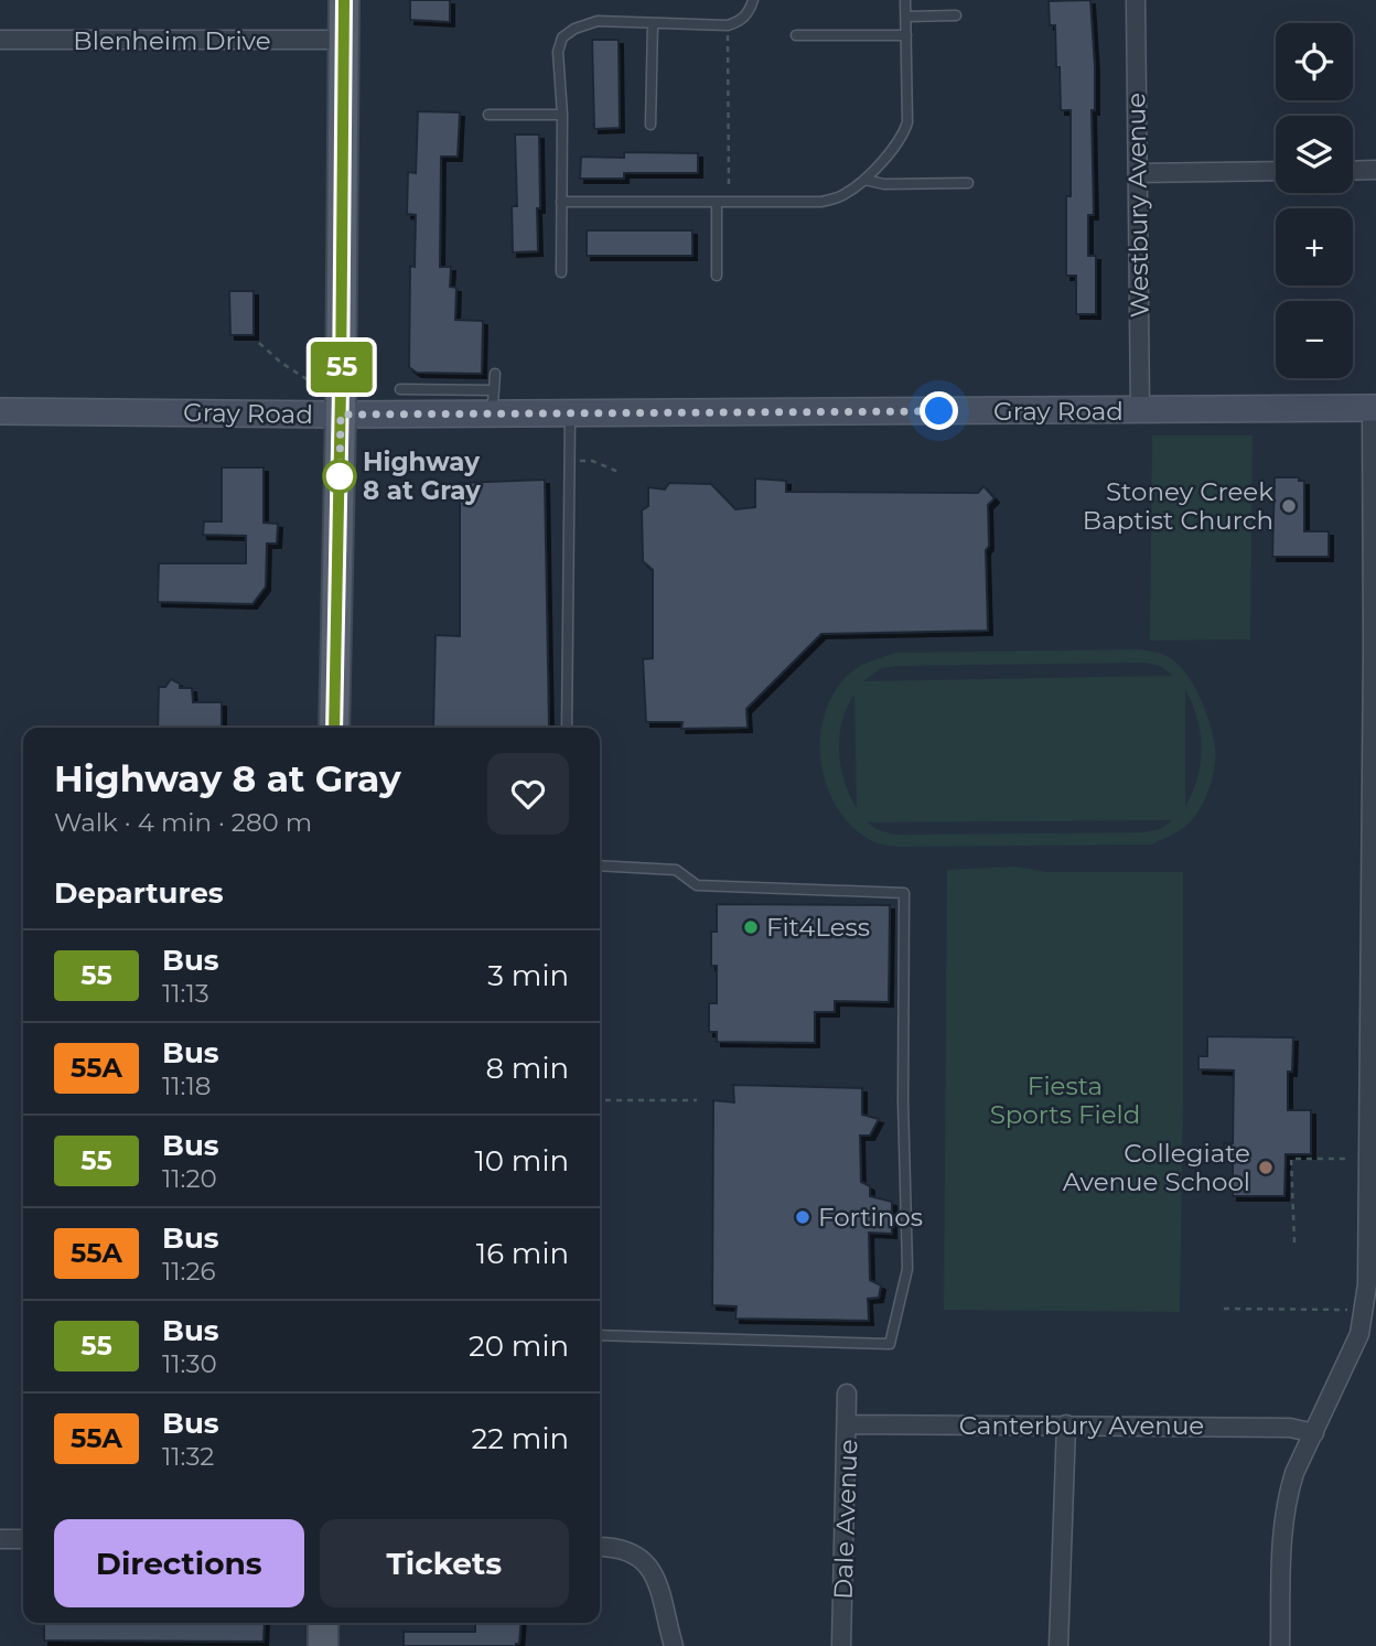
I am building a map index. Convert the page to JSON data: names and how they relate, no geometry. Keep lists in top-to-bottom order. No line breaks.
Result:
{"streets":{"main road":["Gray Road"],"street":["Blenheim Drive","Westbury Avenue","Canterbury Avenue","Dale Avenue"]},"crossings":[["Westbury Avenue","Gray Road"],["Canterbury Avenue","Dale Avenue"]],"parks":["Fiesta Sports Field"],"places":["Highway 8 at Gray","Stoney Creek Baptist Church","Fit4Less","Collegiate Avenue School","Fortinos"],"lines":["bus line 55"],"page":{"on_map":"55","map_buttons":["+","−"],"heading":[["Highway 8 at Gray","Walk · 4 min · 280 m"],"Departures"],"list":[{"mark":"55","name":"Bus","note":"11:13","value":"3 min"},{"mark":"55A","name":"Bus","note":"11:18","value":"8 min"},{"mark":"55","name":"Bus","note":"11:20","value":"10 min"},{"mark":"55A","name":"Bus","note":"11:26","value":"16 min"},{"mark":"55","name":"Bus","note":"11:30","value":"20 min"},{"mark":"55A","name":"Bus","note":"11:32","value":"22 min"}],"buttons":["Directions","Tickets"]}}
